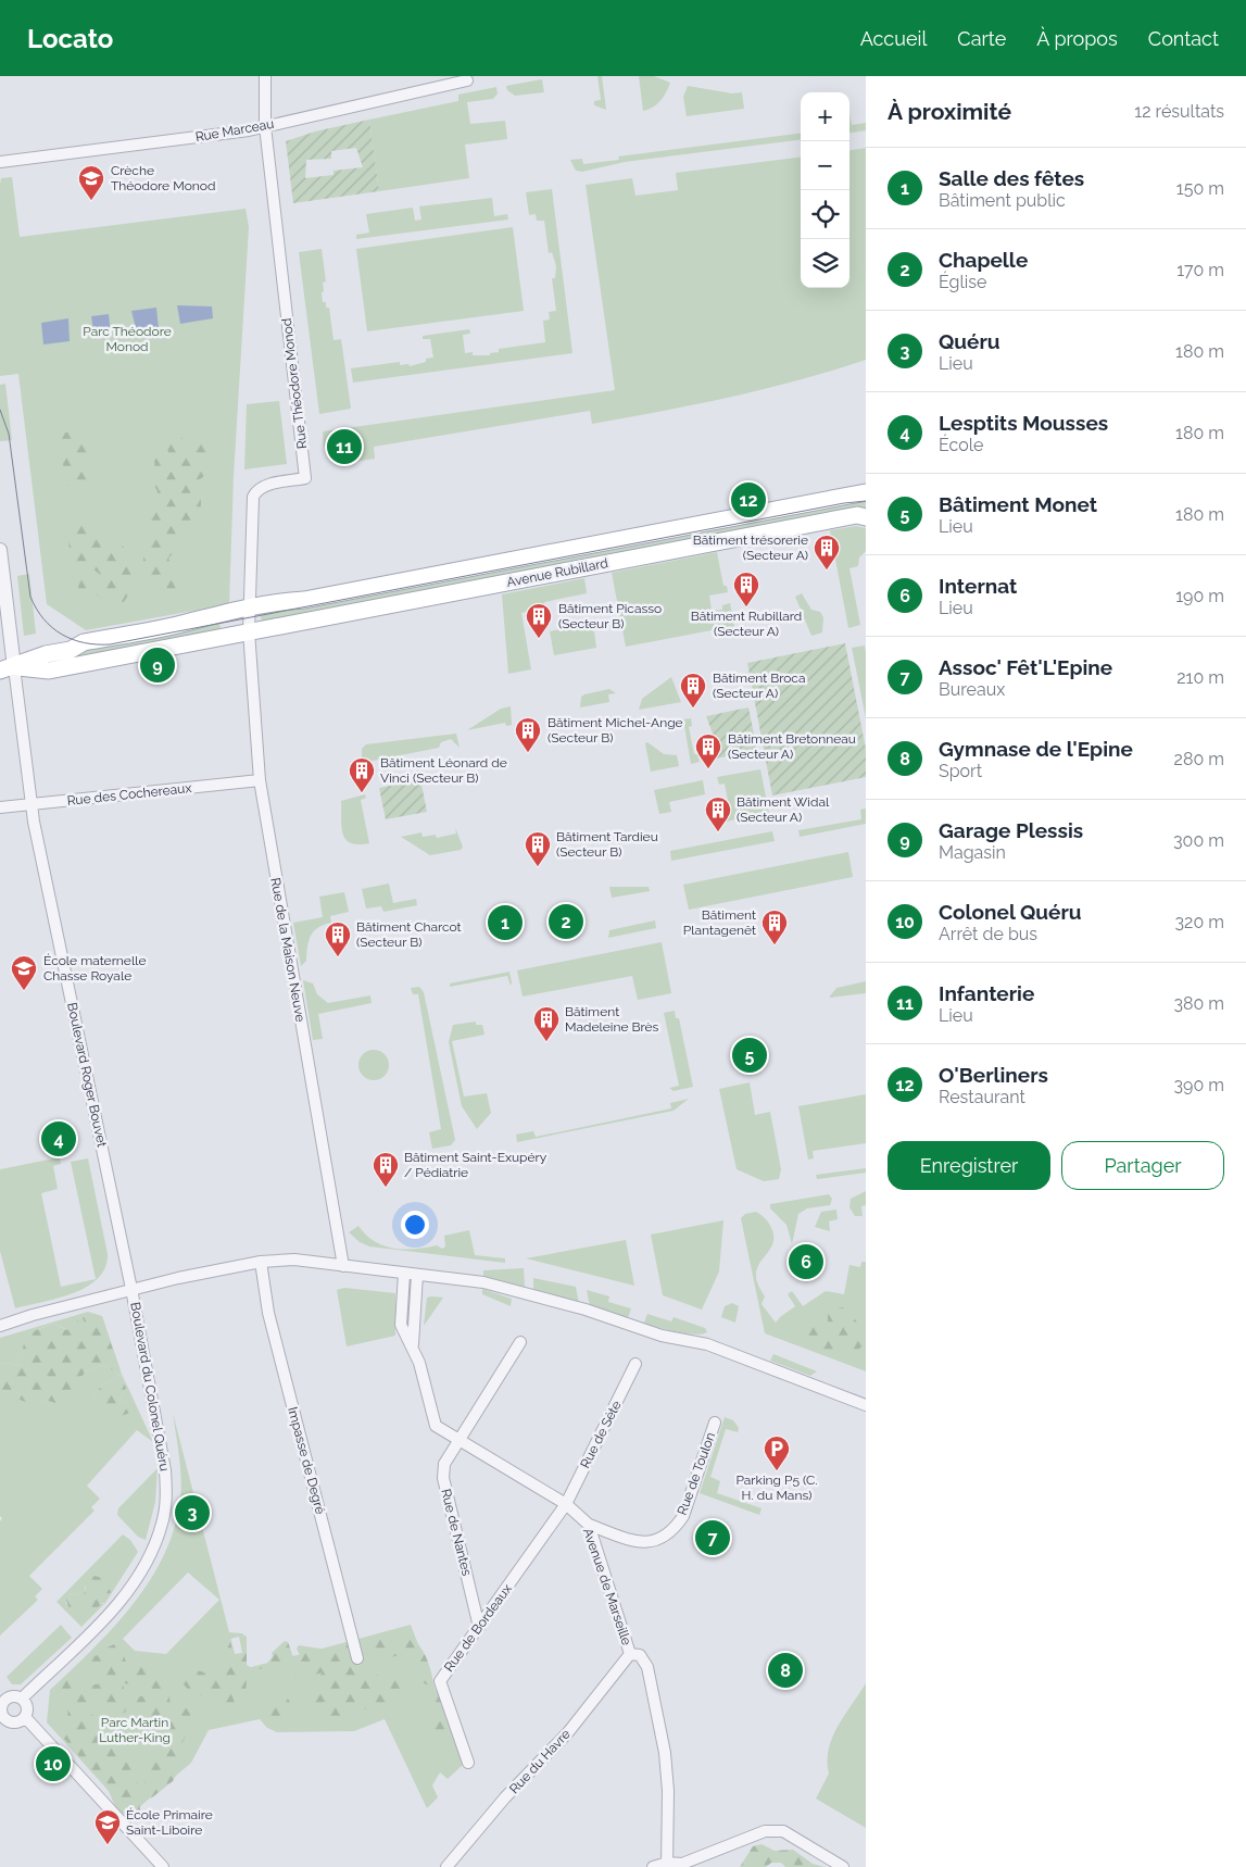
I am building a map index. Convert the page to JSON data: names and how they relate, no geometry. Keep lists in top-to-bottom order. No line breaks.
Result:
{"streets":{"main road":["Avenue Rubillard"],"street":["Rue Marceau","Rue Théodore Monod","Rue des Cochereaux","Rue de la Maison Neuve","Boulevard Roger Bouvet","Boulevard du Colonel Quéru","Rue de Sète","Impasse de Degré","Rue de Toulon","Rue de Nantes","Avenue de Marseille","Rue de Bordeaux","Rue du Havre"]},"crossings":[["Rue Marceau","Rue Théodore Monod"],["Rue Théodore Monod","Avenue Rubillard"],["Avenue Rubillard","Rue de la Maison Neuve"],["Avenue Rubillard","Boulevard Roger Bouvet"],["Rue des Cochereaux","Rue de la Maison Neuve"],["Rue des Cochereaux","Boulevard Roger Bouvet"],["Boulevard Roger Bouvet","Boulevard du Colonel Quéru"],["Rue de Sète","Avenue de Marseille"],["Rue de Sète","Rue de Bordeaux"],["Rue de Toulon","Avenue de Marseille"],["Rue de Nantes","Avenue de Marseille"],["Rue de Nantes","Rue de Bordeaux"],["Avenue de Marseille","Rue de Bordeaux"],["Avenue de Marseille","Rue du Havre"]],"parks":["Parc Théodore Monod","Parc Martin Luther-King"],"places":{"school or university":["Crèche Théodore Monod","École maternelle Chasse Royale","École Primaire Saint-Liboire"],"building":["Bâtiment trésorerie (Secteur A)","Bâtiment Rubillard (Secteur A)","Bâtiment Picasso (Secteur B)","Bâtiment Broca (Secteur A)","Bâtiment Michel-Ange (Secteur B)","Bâtiment Bretonneau (Secteur A)","Bâtiment Léonard de Vinci (Secteur B)","Bâtiment Widal (Secteur A)","Bâtiment Tardieu (Secteur B)","Bâtiment Plantagenêt","Bâtiment Charcot (Secteur B)","Bâtiment Madeleine Brès","Bâtiment Saint-Exupéry / Pédiatrie"],"parking":["Parking P5 (C. H. du Mans)"]},"page":{"header":"Locato","nav":["Accueil","Carte","À propos","Contact"],"heading":["À proximité","12 résultats"],"map_buttons":["+","−"],"list":[{"mark":"1","name":"Salle des fêtes","note":"Bâtiment public","value":"150 m"},{"mark":"2","name":"Chapelle","note":"Église","value":"170 m"},{"mark":"3","name":"Quéru","note":"Lieu","value":"180 m"},{"mark":"4","name":"Lesptits Mousses","note":"École","value":"180 m"},{"mark":"5","name":"Bâtiment Monet","note":"Lieu","value":"180 m"},{"mark":"6","name":"Internat","note":"Lieu","value":"190 m"},{"mark":"7","name":"Assoc' Fêt'L'Epine","note":"Bureaux","value":"210 m"},{"mark":"8","name":"Gymnase de l'Epine","note":"Sport","value":"280 m"},{"mark":"9","name":"Garage Plessis","note":"Magasin","value":"300 m"},{"mark":"10","name":"Colonel Quéru","note":"Arrêt de bus","value":"320 m"},{"mark":"11","name":"Infanterie","note":"Lieu","value":"380 m"},{"mark":"12","name":"O'Berliners","note":"Restaurant","value":"390 m"}],"pins":["11","12","9","2","1","5","4","6","3","7","8","10"],"buttons":["Enregistrer","Partager"]}}
